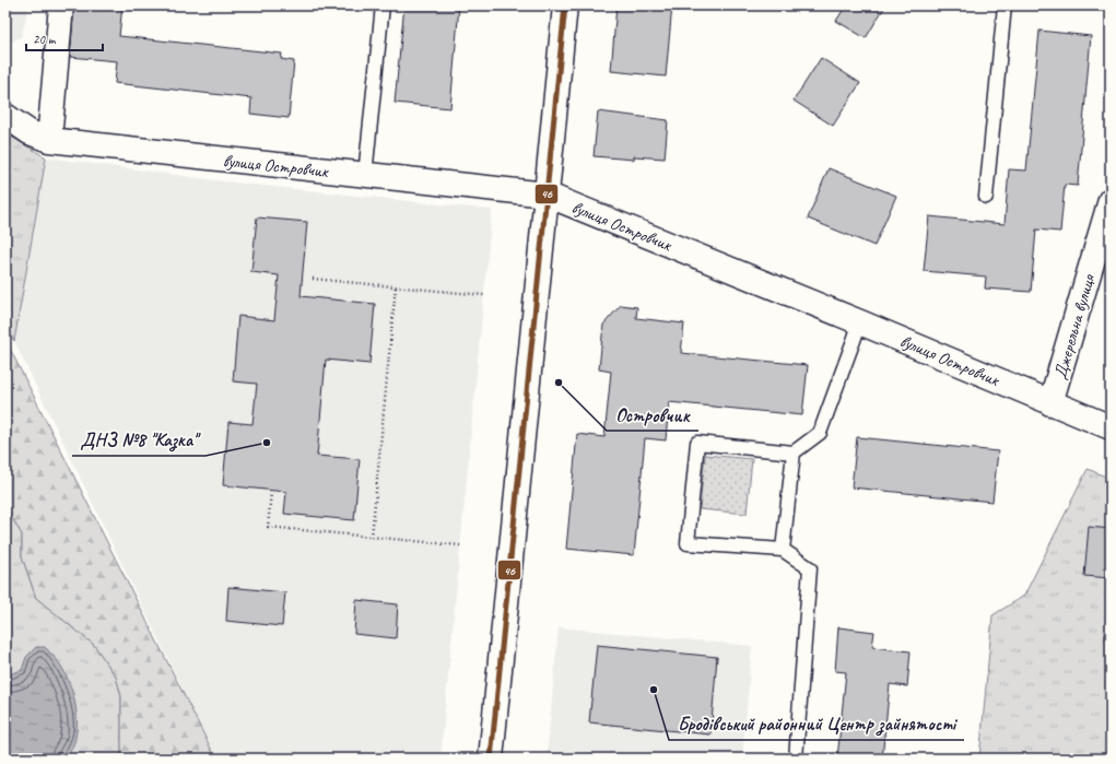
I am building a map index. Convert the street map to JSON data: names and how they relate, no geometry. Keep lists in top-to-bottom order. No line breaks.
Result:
{"streets":{"street":["вулиця Островчик","Джерельна вулиця"]},"crossings":[["вулиця Островчик","Джерельна вулиця"]],"places":["Островчик","ДНЗ №8 \"Казка\"","Бродівський районний Центр зайнятості"],"lines":["transit line 46"],"scale_bar":"20 m"}
